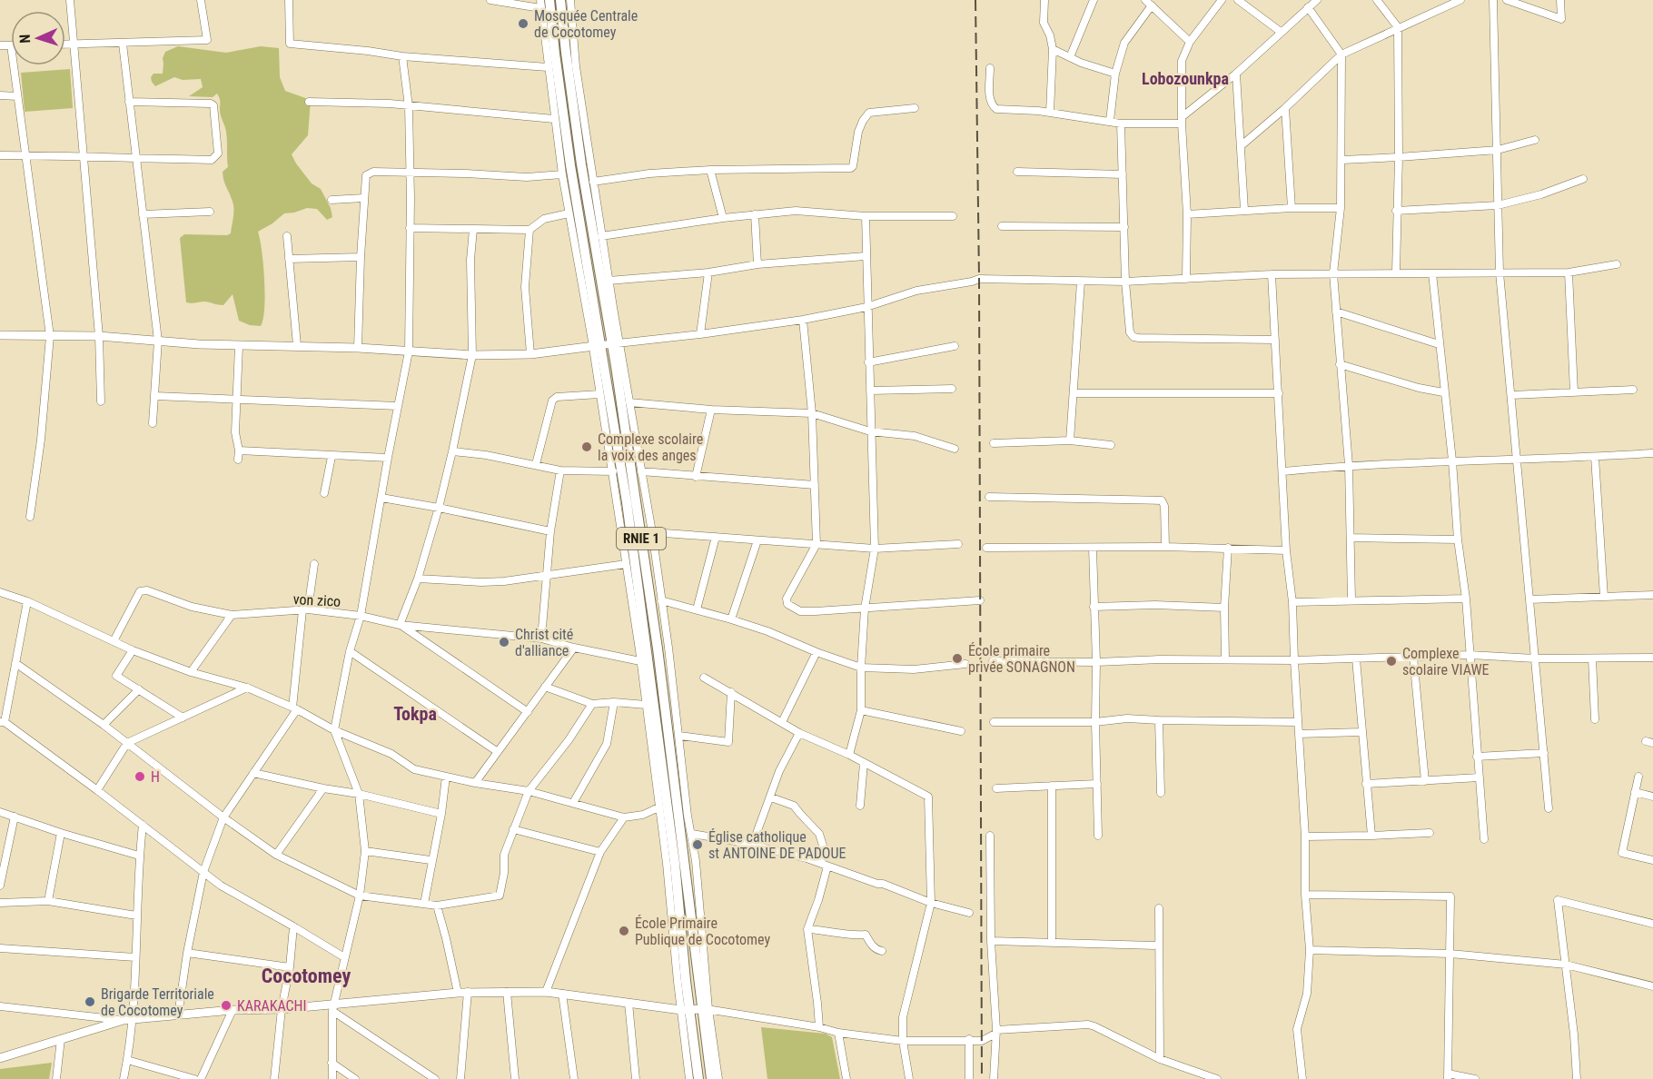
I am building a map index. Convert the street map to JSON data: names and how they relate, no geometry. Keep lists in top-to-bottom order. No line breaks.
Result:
{"streets":{"highway":["RNIE 1"],"street":["von zico"]},"districts":["Lobozounkpa","Tokpa","Cocotomey"],"places":["Mosquée Centrale de Cocotomey","Complexe scolaire la voix des anges","Christ cité d'alliance","École primaire privée SONAGNON","Complexe scolaire VIAWE","H","Église catholique st ANTOINE DE PADOUE","École Primaire Publique de Cocotomey","Brigarde Territoriale de Cocotomey","KARAKACHI"],"north":"left"}
